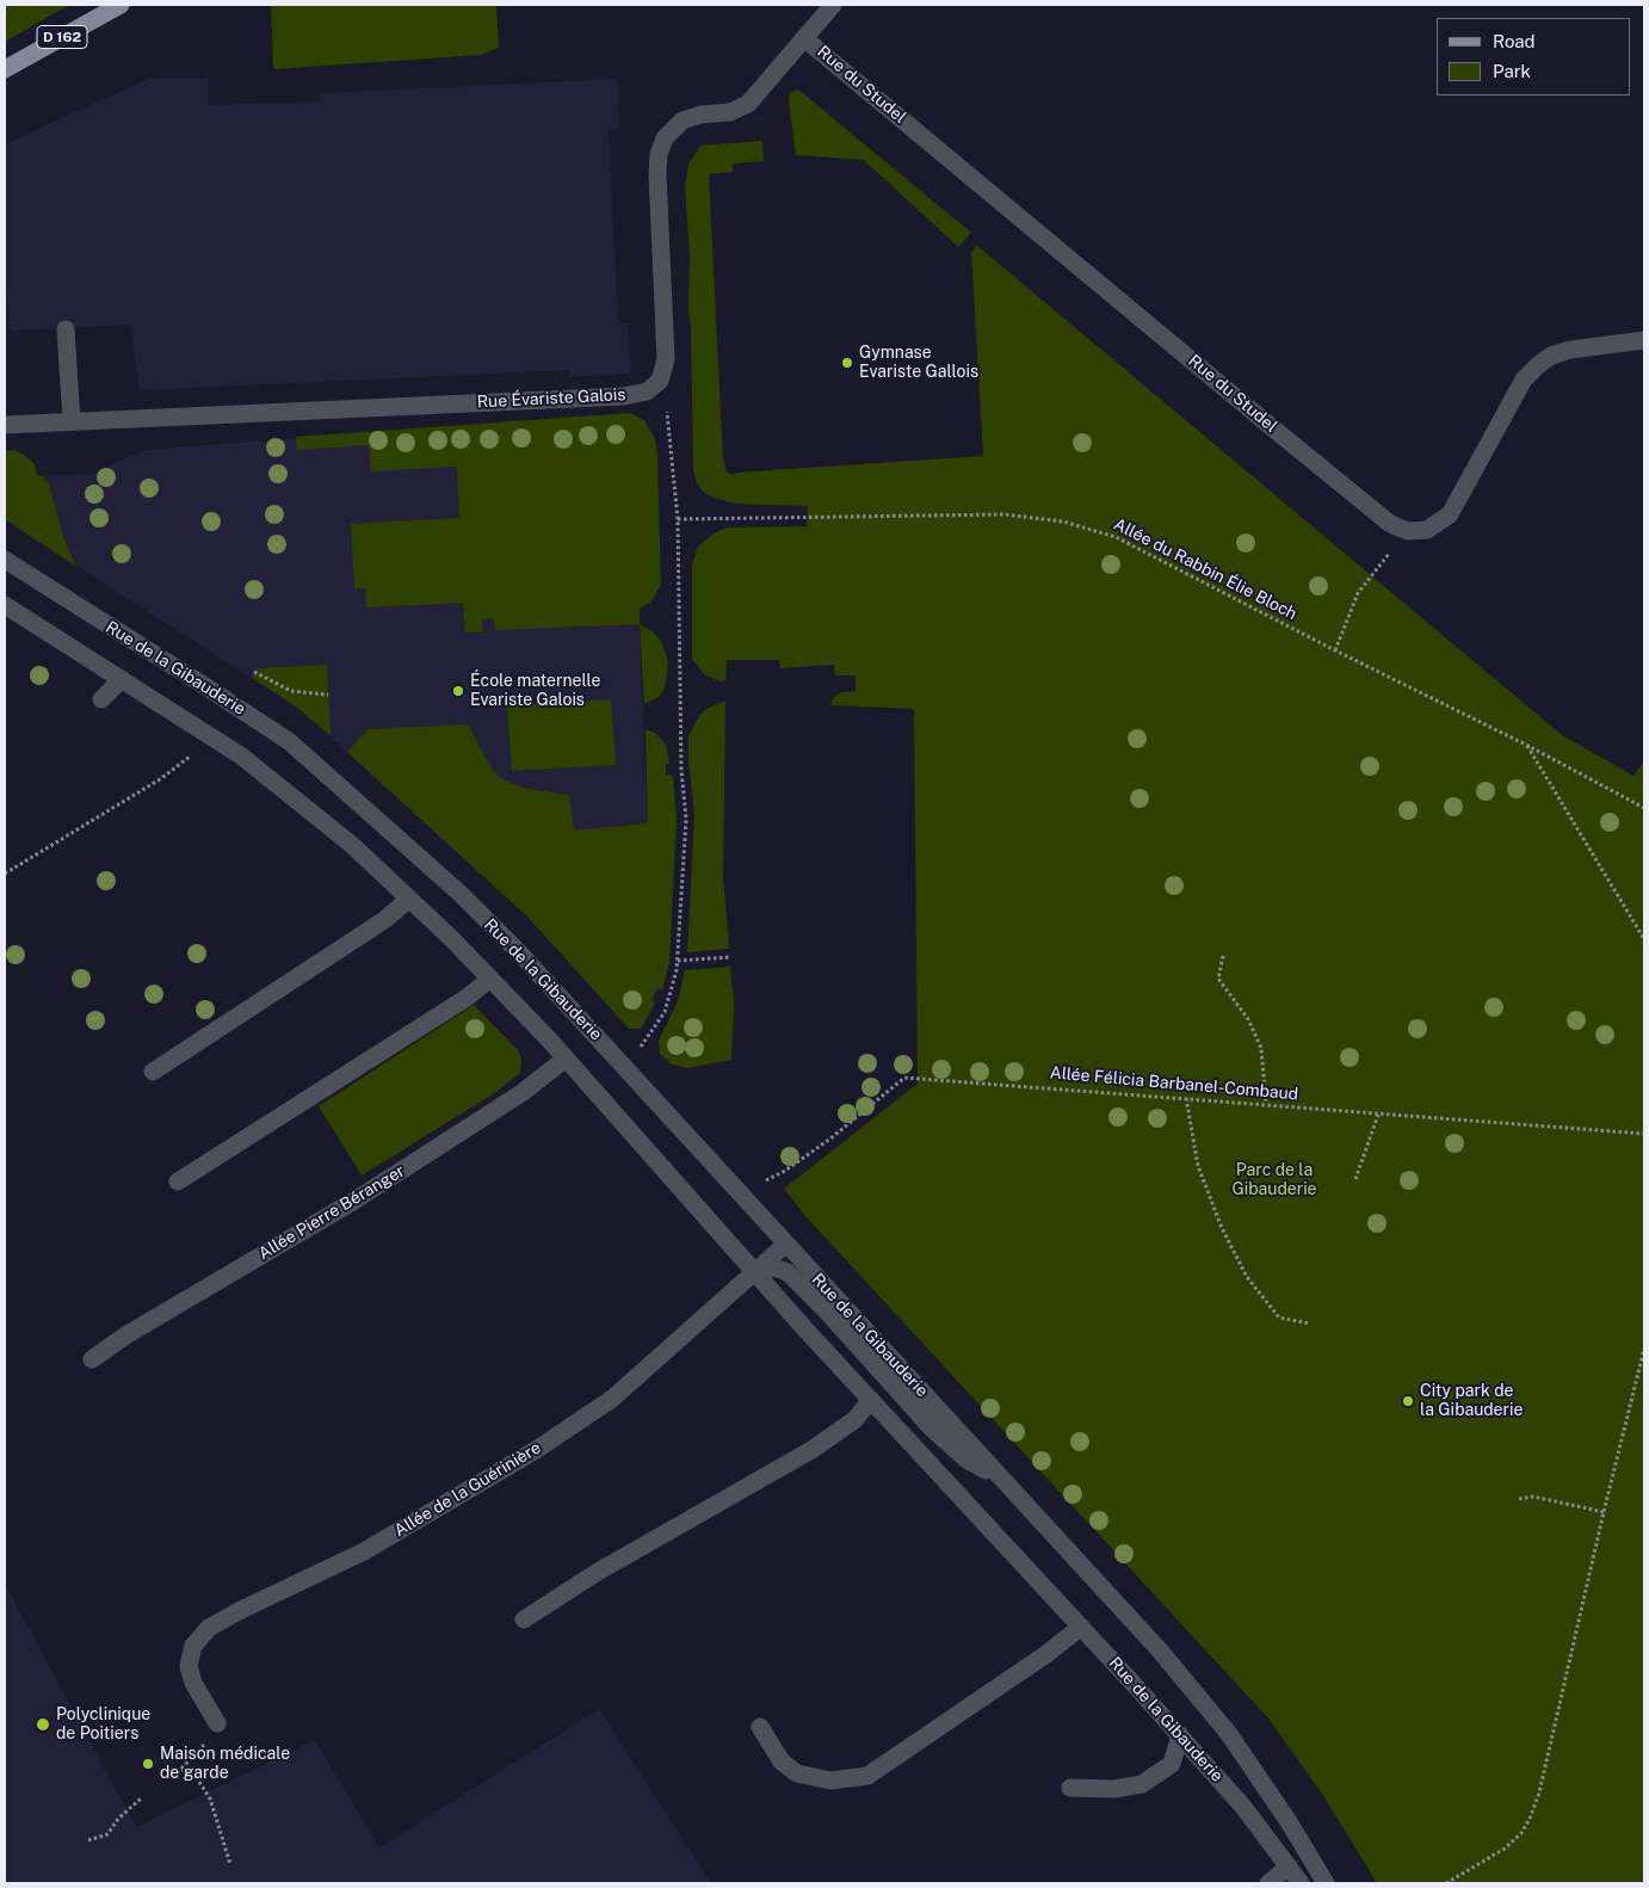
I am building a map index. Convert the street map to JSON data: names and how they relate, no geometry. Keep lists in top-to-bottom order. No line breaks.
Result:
{"streets":{"main road":["D 162"],"street":["Rue du Studel","Rue Évariste Galois","Rue de la Gibauderie","Allée Pierre Béranger","Allée de la Guérinière"],"path":["Allée du Rabbin Élie Bloch","Allée Félicia Barbanel-Combaud"]},"crossings":[["Rue de la Gibauderie","Allée Félicia Barbanel-Combaud"],["Rue de la Gibauderie","Allée Pierre Béranger"],["Rue de la Gibauderie","Allée de la Guérinière"]],"parks":["Parc de la Gibauderie"],"places":["Gymnase Evariste Gallois","École maternelle Evariste Galois","City park de la Gibauderie","Polyclinique de Poitiers","Maison médicale de garde"],"legend":["Road","Park"]}
